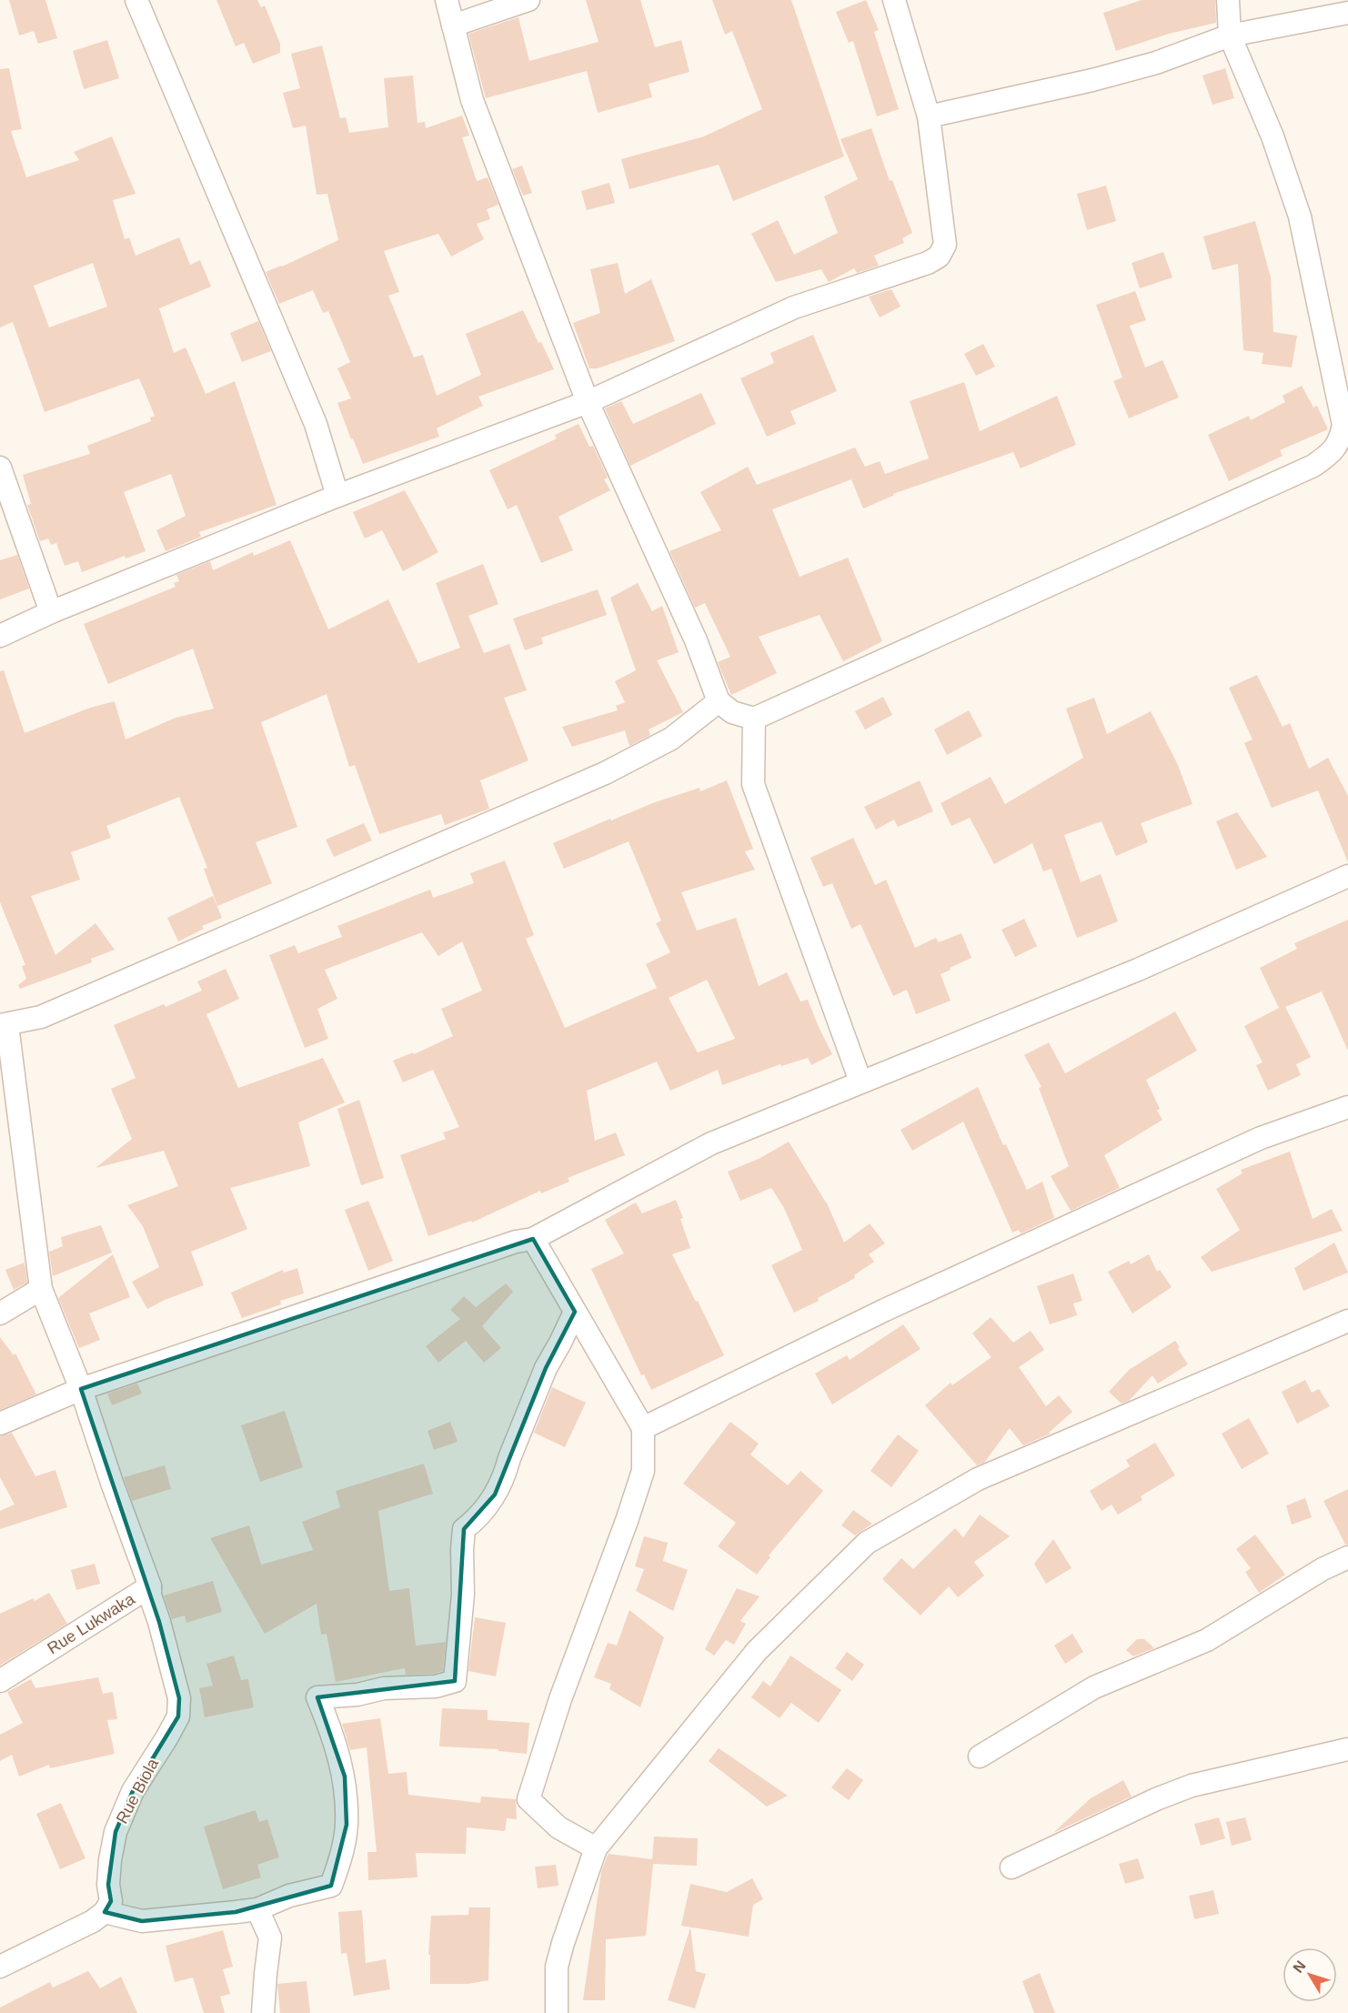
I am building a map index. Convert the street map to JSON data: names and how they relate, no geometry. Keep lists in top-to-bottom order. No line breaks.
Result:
{"streets":{"street":["Rue Lukwaka","Rue Biola"]},"crossings":[["Rue Lukwaka","Rue Biola"]],"north":"top left"}
